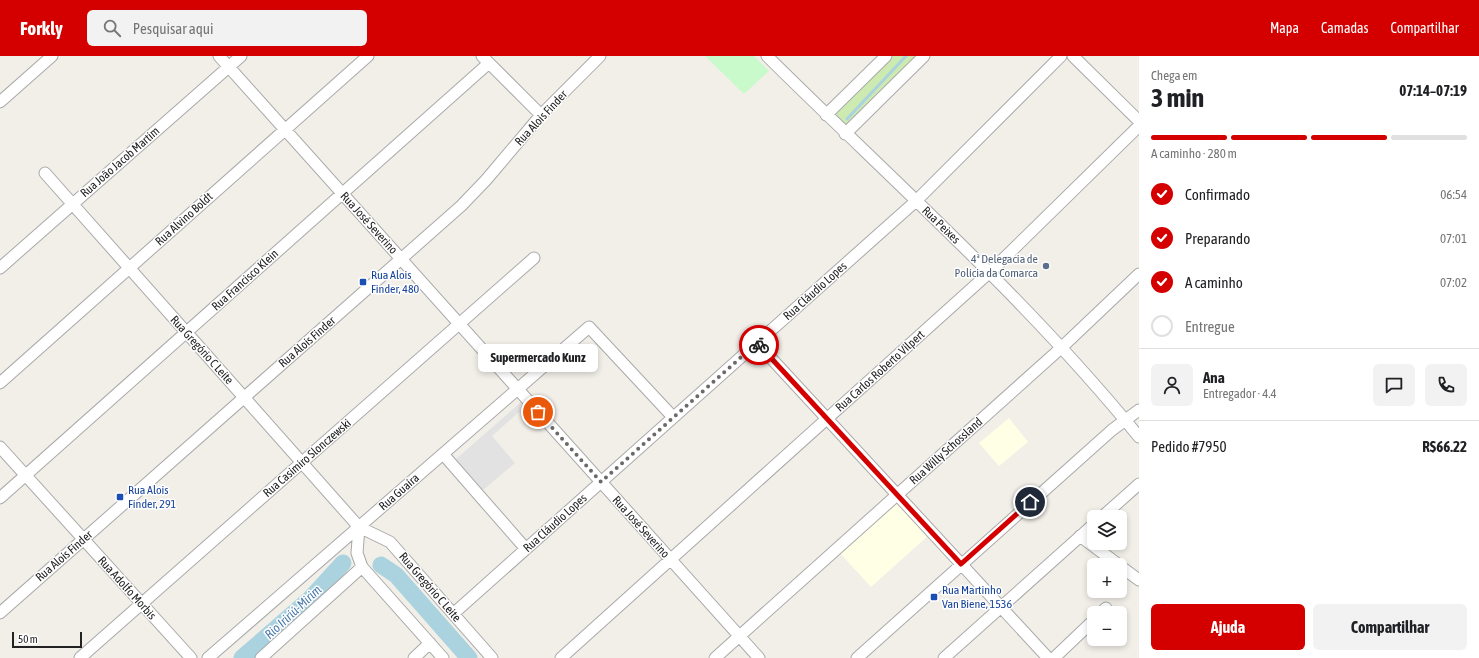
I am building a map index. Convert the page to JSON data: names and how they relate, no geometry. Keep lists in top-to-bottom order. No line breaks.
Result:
{"streets":{"street":["Rua Alois Finder","Rua João Jacob Martim","Rua Alvino Boldt","Rua José Severino","Rua Peixes","Rua Francisco Klein","Rua Cláudio Lopes","Rua Gregório C Leite","Rua Carlos Roberto Vilpert","Rua Willy Schossland","Rua Casimiro Slonczewski","Rua Guaíra","Rua Adolfo Morbis"]},"crossings":[["Rua Alois Finder","Rua José Severino"],["Rua Alois Finder","Rua Gregório C Leite"],["Rua Alois Finder","Rua Adolfo Morbis"],["Rua João Jacob Martim","Rua José Severino"],["Rua João Jacob Martim","Rua Gregório C Leite"],["Rua Alvino Boldt","Rua José Severino"],["Rua Alvino Boldt","Rua Gregório C Leite"],["Rua José Severino","Rua Francisco Klein"],["Rua José Severino","Rua Cláudio Lopes"],["Rua José Severino","Rua Carlos Roberto Vilpert"],["Rua José Severino","Rua Willy Schossland"],["Rua José Severino","Rua Casimiro Slonczewski"],["Rua José Severino","Rua Guaíra"],["Rua Peixes","Rua Cláudio Lopes"],["Rua Peixes","Rua Carlos Roberto Vilpert"],["Rua Peixes","Rua Willy Schossland"],["Rua Francisco Klein","Rua Gregório C Leite"],["Rua Francisco Klein","Rua Adolfo Morbis"],["Rua Cláudio Lopes","Rua Gregório C Leite"],["Rua Cláudio Lopes","Rua Guaíra"],["Rua Gregório C Leite","Rua Casimiro Slonczewski"],["Rua Gregório C Leite","Rua Guaíra"],["Rua Casimiro Slonczewski","Rua Adolfo Morbis"]],"water":["Rio Iririú-Mirim"],"places":{"other":["4ª Delegacia de Polícia da Comarca","Supermercado Kunz"],"transit":["Rua Alois Finder, 480","Rua Alois Finder, 291","Rua Martinho Van Biene, 1536"]},"scale_bar":"50 m","page":{"header":"Forkly","search":"Pesquisar aqui","nav":["Mapa","Camadas","Compartilhar"],"heading":["3 min","Chega em","07:14–07:19"],"panel":["Ana","Entregador · 4.4","Pedido #7950","R$66.22"],"bar":"A caminho · 280 m","list":[["Confirmado","06:54"],["Preparando","07:01"],["A caminho","07:02"],"Entregue"],"bubble":"Supermercado Kunz","map_buttons":["+","−"],"buttons":["Ajuda","Compartilhar"],"scale":"50 m"}}
